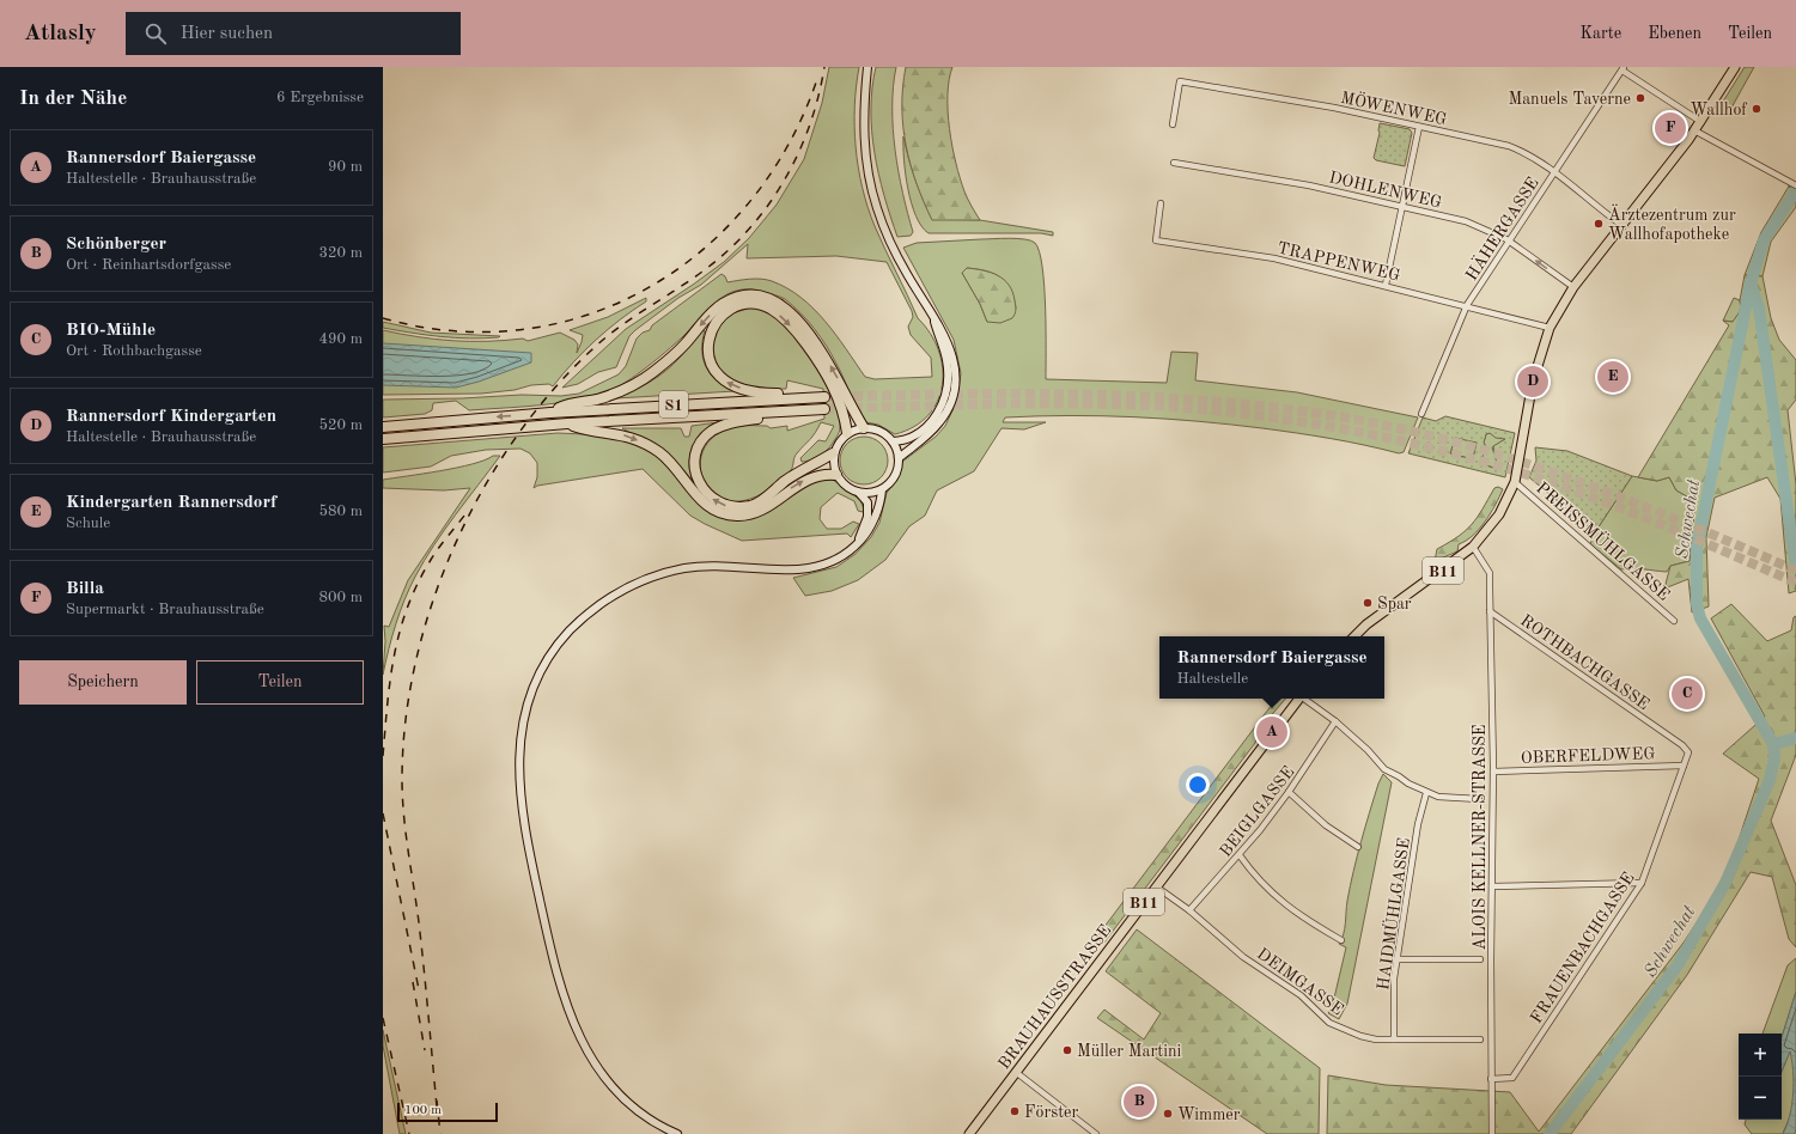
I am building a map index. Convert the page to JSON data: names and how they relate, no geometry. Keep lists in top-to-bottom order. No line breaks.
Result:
{"streets":{"highway":["S1"],"main road":["B11","BRAUHAUSSTRASSE"],"street":["MÖWENWEG","DOHLENWEG","HÄHERGASSE","TRAPPENWEG","PREISSMÜHLGASSE","ROTHBACHGASSE","OBERFELDWEG","BEIGLGASSE","ALOIS KELLNER-STRASSE","HAIDMÜHLGASSE","FRAUENBACHGASSE","DEIMGASSE"]},"crossings":[["MÖWENWEG","HÄHERGASSE"],["MÖWENWEG","B11"],["DOHLENWEG","HÄHERGASSE"],["DOHLENWEG","B11"],["HÄHERGASSE","TRAPPENWEG"],["TRAPPENWEG","B11"],["PREISSMÜHLGASSE","B11"],["B11","ALOIS KELLNER-STRASSE"],["ROTHBACHGASSE","ALOIS KELLNER-STRASSE"],["ROTHBACHGASSE","FRAUENBACHGASSE"],["OBERFELDWEG","ALOIS KELLNER-STRASSE"],["OBERFELDWEG","FRAUENBACHGASSE"],["BEIGLGASSE","DEIMGASSE"],["ALOIS KELLNER-STRASSE","FRAUENBACHGASSE"],["HAIDMÜHLGASSE","DEIMGASSE"],["DEIMGASSE","BRAUHAUSSTRASSE"]],"water":["Schwechat"],"places":["Manuels Taverne","Wallhof","Ärztezentrum zur Wallhofapotheke","Spar","Müller Martini","Förster","Wimmer"],"scale_bar":"100 m","page":{"header":"Atlasly","search":"Hier suchen","nav":["Karte","Ebenen","Teilen"],"heading":["In der Nähe","6 Ergebnisse"],"pins":["F","E","D","C","A","B"],"list":[{"mark":"A","name":"Rannersdorf Baiergasse","note":"Haltestelle · Brauhausstraße","value":"90 m"},{"mark":"B","name":"Schönberger","note":"Ort · Reinhartsdorfgasse","value":"320 m"},{"mark":"C","name":"BIO-Mühle","note":"Ort · Rothbachgasse","value":"490 m"},{"mark":"D","name":"Rannersdorf Kindergarten","note":"Haltestelle · Brauhausstraße","value":"520 m"},{"mark":"E","name":"Kindergarten Rannersdorf","note":"Schule","value":"580 m"},{"mark":"F","name":"Billa","note":"Supermarkt · Brauhausstraße","value":"800 m"}],"popup":["Rannersdorf Baiergasse","Haltestelle"],"buttons":["Speichern","Teilen"],"map_buttons":["+","−"],"scale":"100 m"}}
